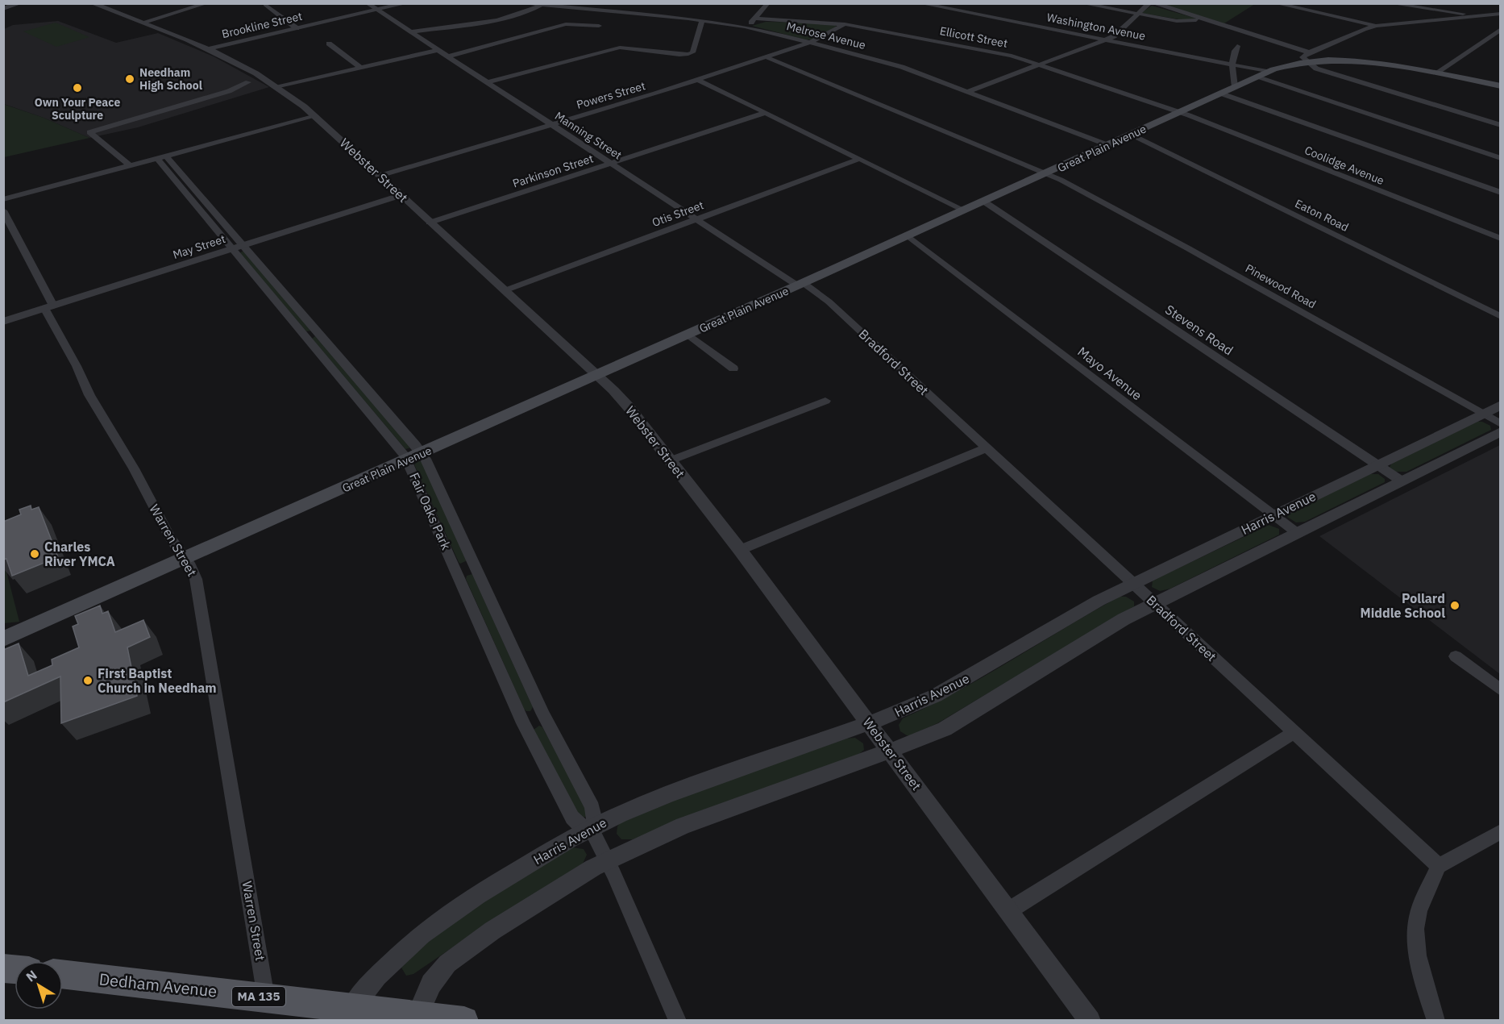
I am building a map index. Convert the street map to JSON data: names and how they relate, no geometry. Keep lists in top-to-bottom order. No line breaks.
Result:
{"streets":{"main road":["Great Plain Avenue","Dedham Avenue","MA 135"],"street":["Brookline Street","Washington Avenue","Melrose Avenue","Ellicott Street","Powers Street","Manning Street","Coolidge Avenue","Webster Street","Parkinson Street","Otis Street","Eaton Road","May Street","Pinewood Road","Stevens Road","Bradford Street","Mayo Avenue","Fair Oaks Park","Harris Avenue","Warren Street"]},"crossings":[["Brookline Street","Manning Street"],["Brookline Street","Webster Street"],["Washington Avenue","Great Plain Avenue"],["Melrose Avenue","Powers Street"],["Melrose Avenue","Great Plain Avenue"],["Ellicott Street","Powers Street"],["Ellicott Street","Great Plain Avenue"],["Ellicott Street","Coolidge Avenue"],["Powers Street","Manning Street"],["Powers Street","Webster Street"],["Powers Street","Pinewood Road"],["Manning Street","Great Plain Avenue"],["Manning Street","Parkinson Street"],["Manning Street","Otis Street"],["Manning Street","Bradford Street"],["Great Plain Avenue","Coolidge Avenue"],["Great Plain Avenue","Webster Street"],["Great Plain Avenue","Eaton Road"],["Great Plain Avenue","Pinewood Road"],["Great Plain Avenue","Stevens Road"],["Great Plain Avenue","Bradford Street"],["Great Plain Avenue","Mayo Avenue"],["Great Plain Avenue","Fair Oaks Park"],["Great Plain Avenue","Warren Street"],["Webster Street","Parkinson Street"],["Webster Street","Otis Street"],["Webster Street","May Street"],["Webster Street","Harris Avenue"],["May Street","Fair Oaks Park"],["May Street","Warren Street"],["Pinewood Road","Harris Avenue"],["Stevens Road","Harris Avenue"],["Bradford Street","Harris Avenue"],["Mayo Avenue","Harris Avenue"],["Fair Oaks Park","Harris Avenue"],["Harris Avenue","Dedham Avenue"],["Warren Street","Dedham Avenue"]],"places":["Needham High School","Own Your Peace Sculpture","Charles River YMCA","Pollard Middle School","First Baptist Church in Needham"],"north":"top left"}
